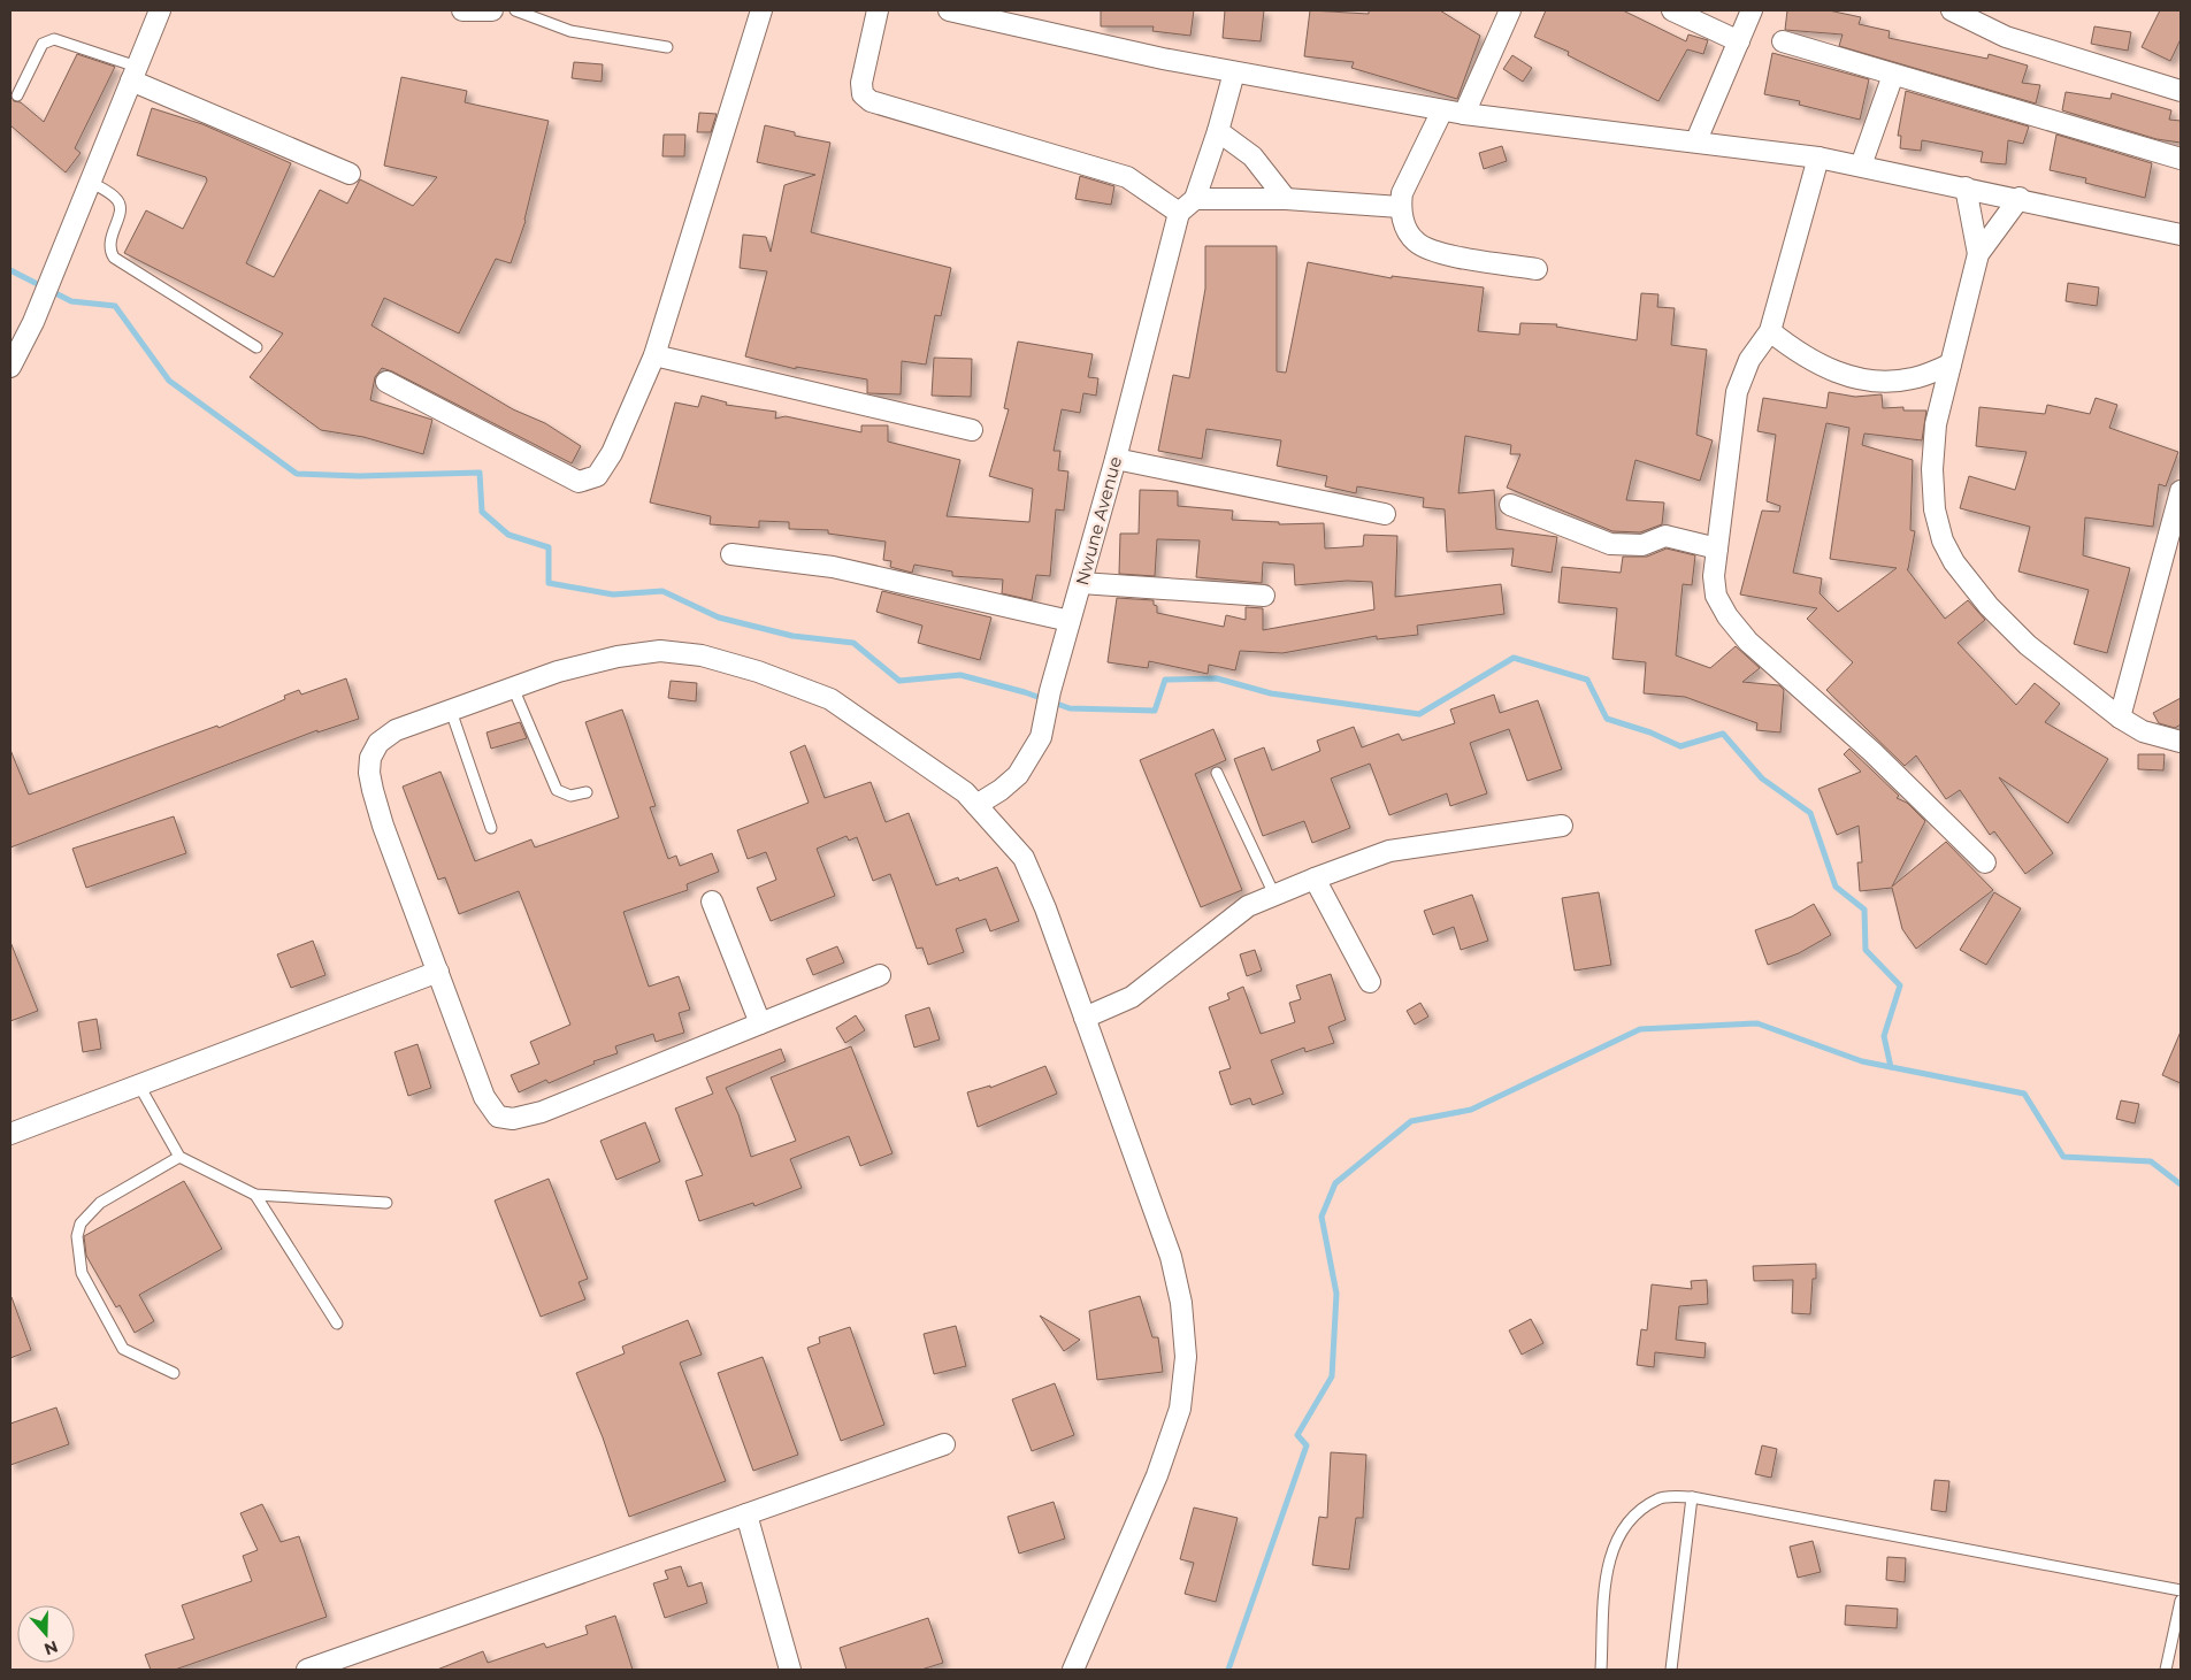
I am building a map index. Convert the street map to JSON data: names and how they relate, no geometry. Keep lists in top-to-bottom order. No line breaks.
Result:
{"streets":{"street":["Nwune Avenue"]},"north":"bottom"}
